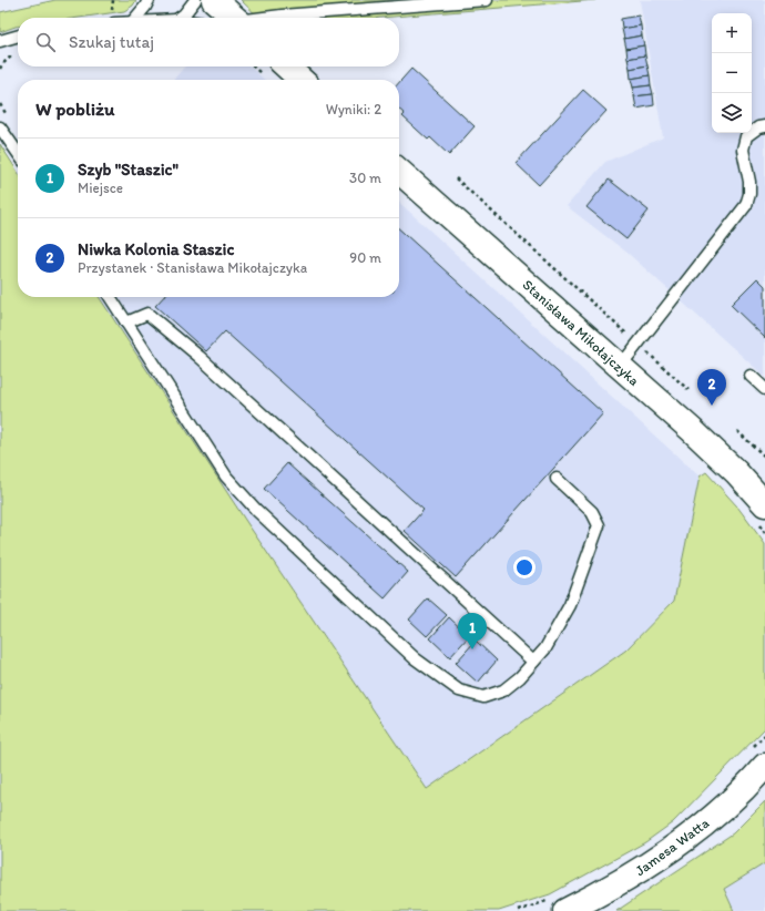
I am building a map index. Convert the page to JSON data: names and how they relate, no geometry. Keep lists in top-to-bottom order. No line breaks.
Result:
{"streets":{"street":["Stanisława Mikołajczyka","Jamesa Watta"]},"page":{"map_buttons":["+","−"],"search":"Szukaj tutaj","heading":["W pobliżu","Wyniki: 2"],"list":[{"mark":"1","name":"Szyb \"Staszic\"","note":"Miejsce","value":"30 m"},{"mark":"2","name":"Niwka Kolonia Staszic","note":"Przystanek · Stanisława Mikołajczyka","value":"90 m"}],"pins":["2","1"]}}
